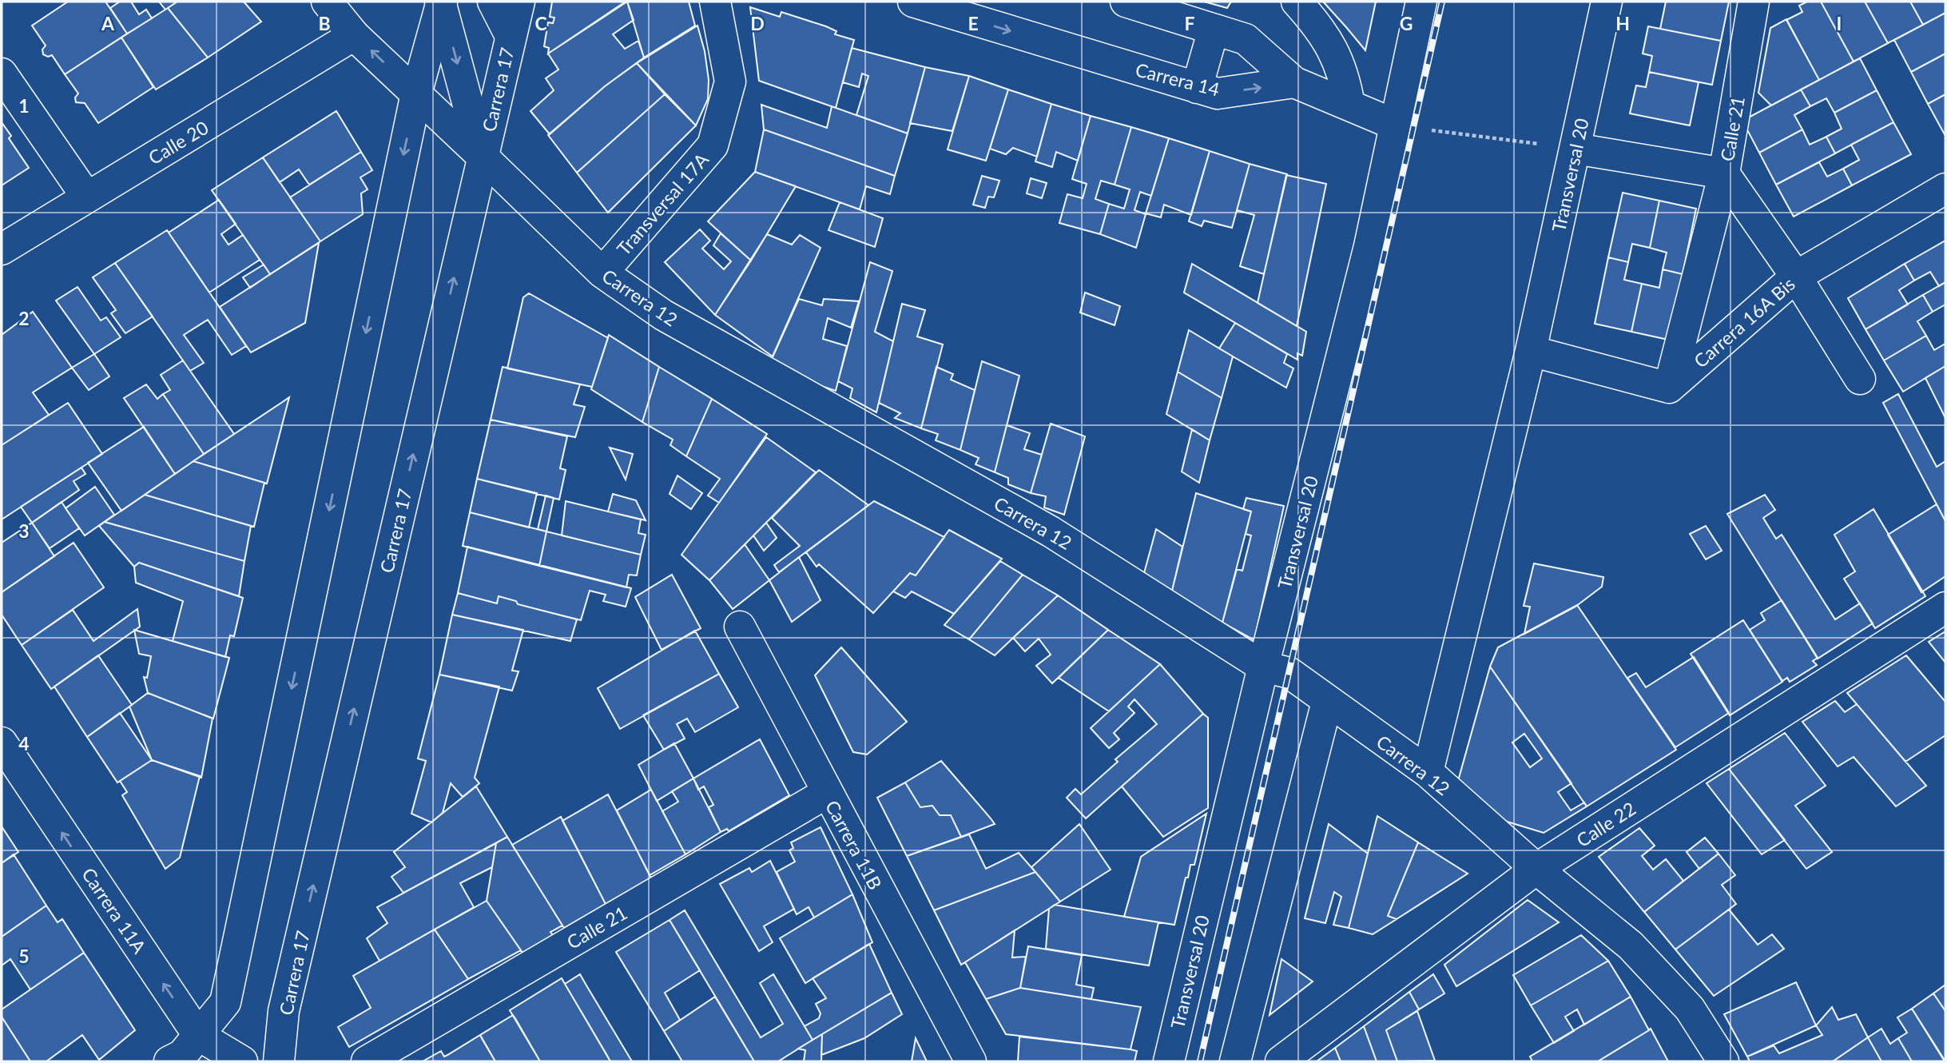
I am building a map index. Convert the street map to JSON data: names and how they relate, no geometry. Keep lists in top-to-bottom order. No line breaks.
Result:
{"streets":{"street":["Carrera 14","Carrera 17","Calle 21","Calle 20","Transversal 20","Transversal 17A","Carrera 12","Carrera 16A Bis","Calle 22","Carrera 11B","Carrera 11A"]},"crossings":[["Carrera 17","Carrera 12"],["Calle 21","Transversal 20"],["Calle 21","Carrera 11B"],["Calle 20","Carrera 12"],["Transversal 20","Carrera 12"],["Transversal 17A","Carrera 12"],["Carrera 12","Calle 22"]],"one_way":["Carrera 11A"],"grid":{"columns":["A","B","C","D","E","F","G","H","I"],"rows":["1","2","3","4","5"]}}
